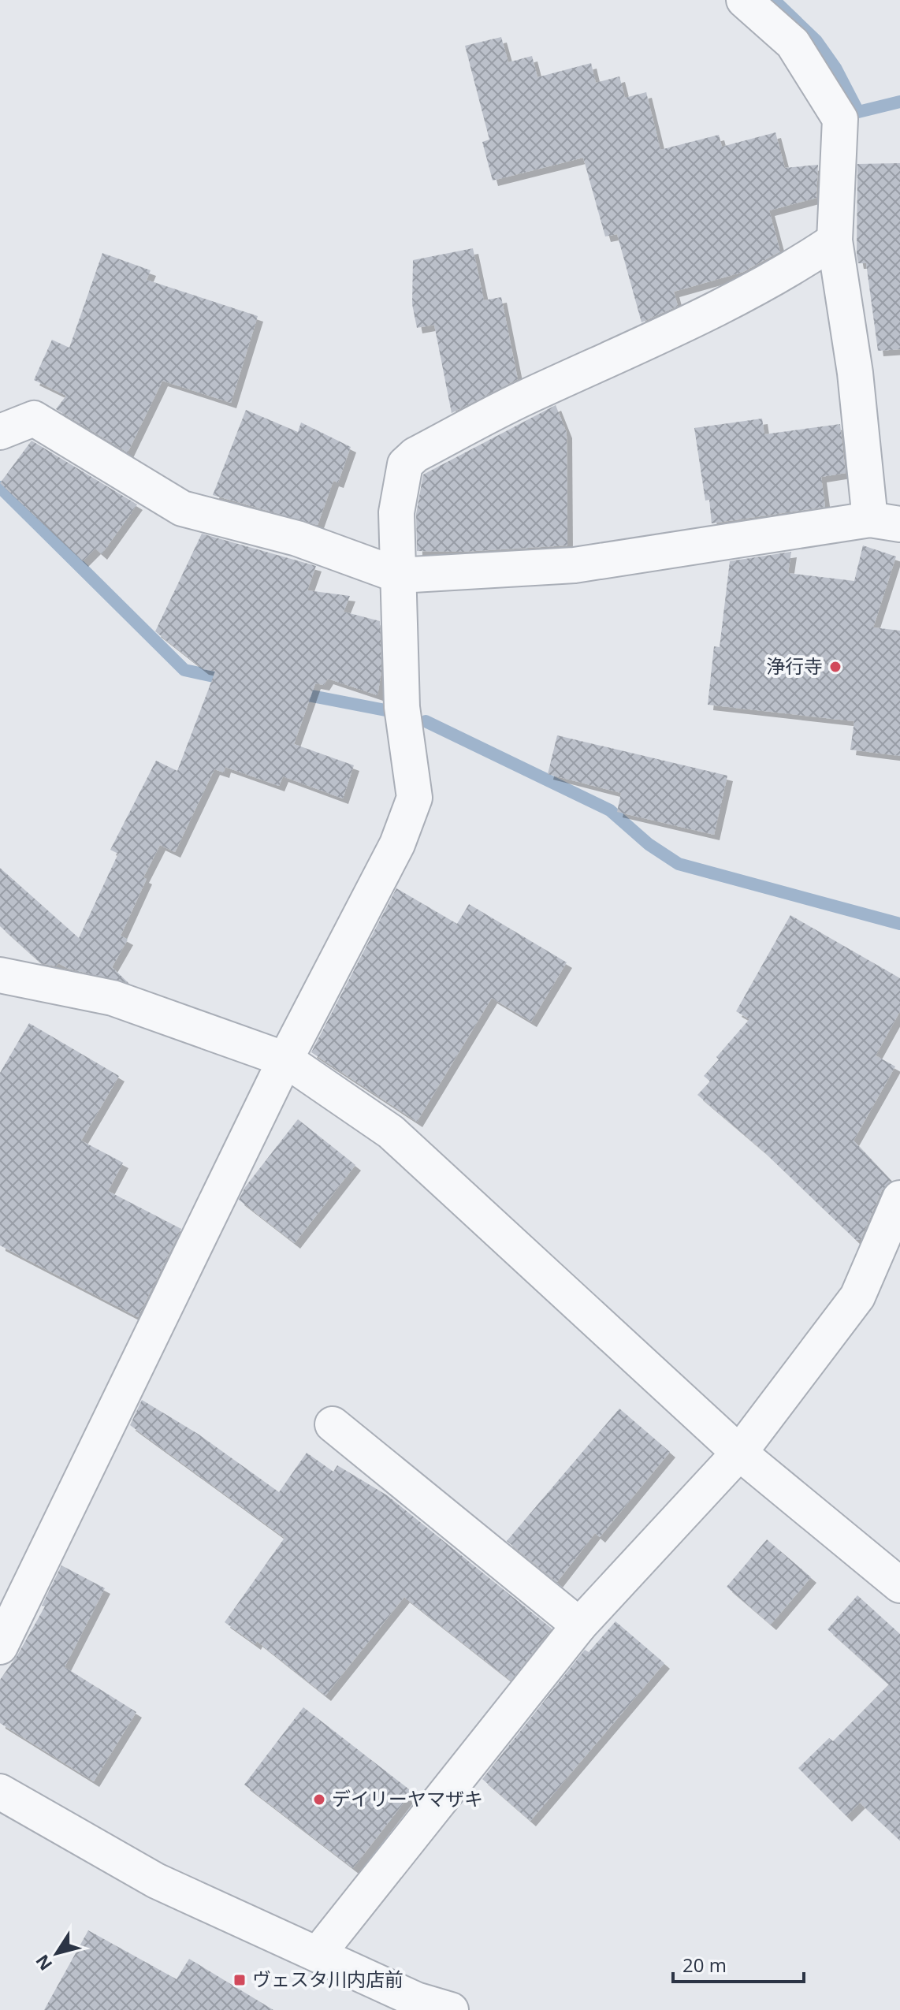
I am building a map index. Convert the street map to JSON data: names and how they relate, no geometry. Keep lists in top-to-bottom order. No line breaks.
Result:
{"places":{"other":["浄行寺","デイリーヤマザキ"],"transit":["ヴェスタ川内店前"]},"scale_bar":"20 m","north":"bottom left"}
